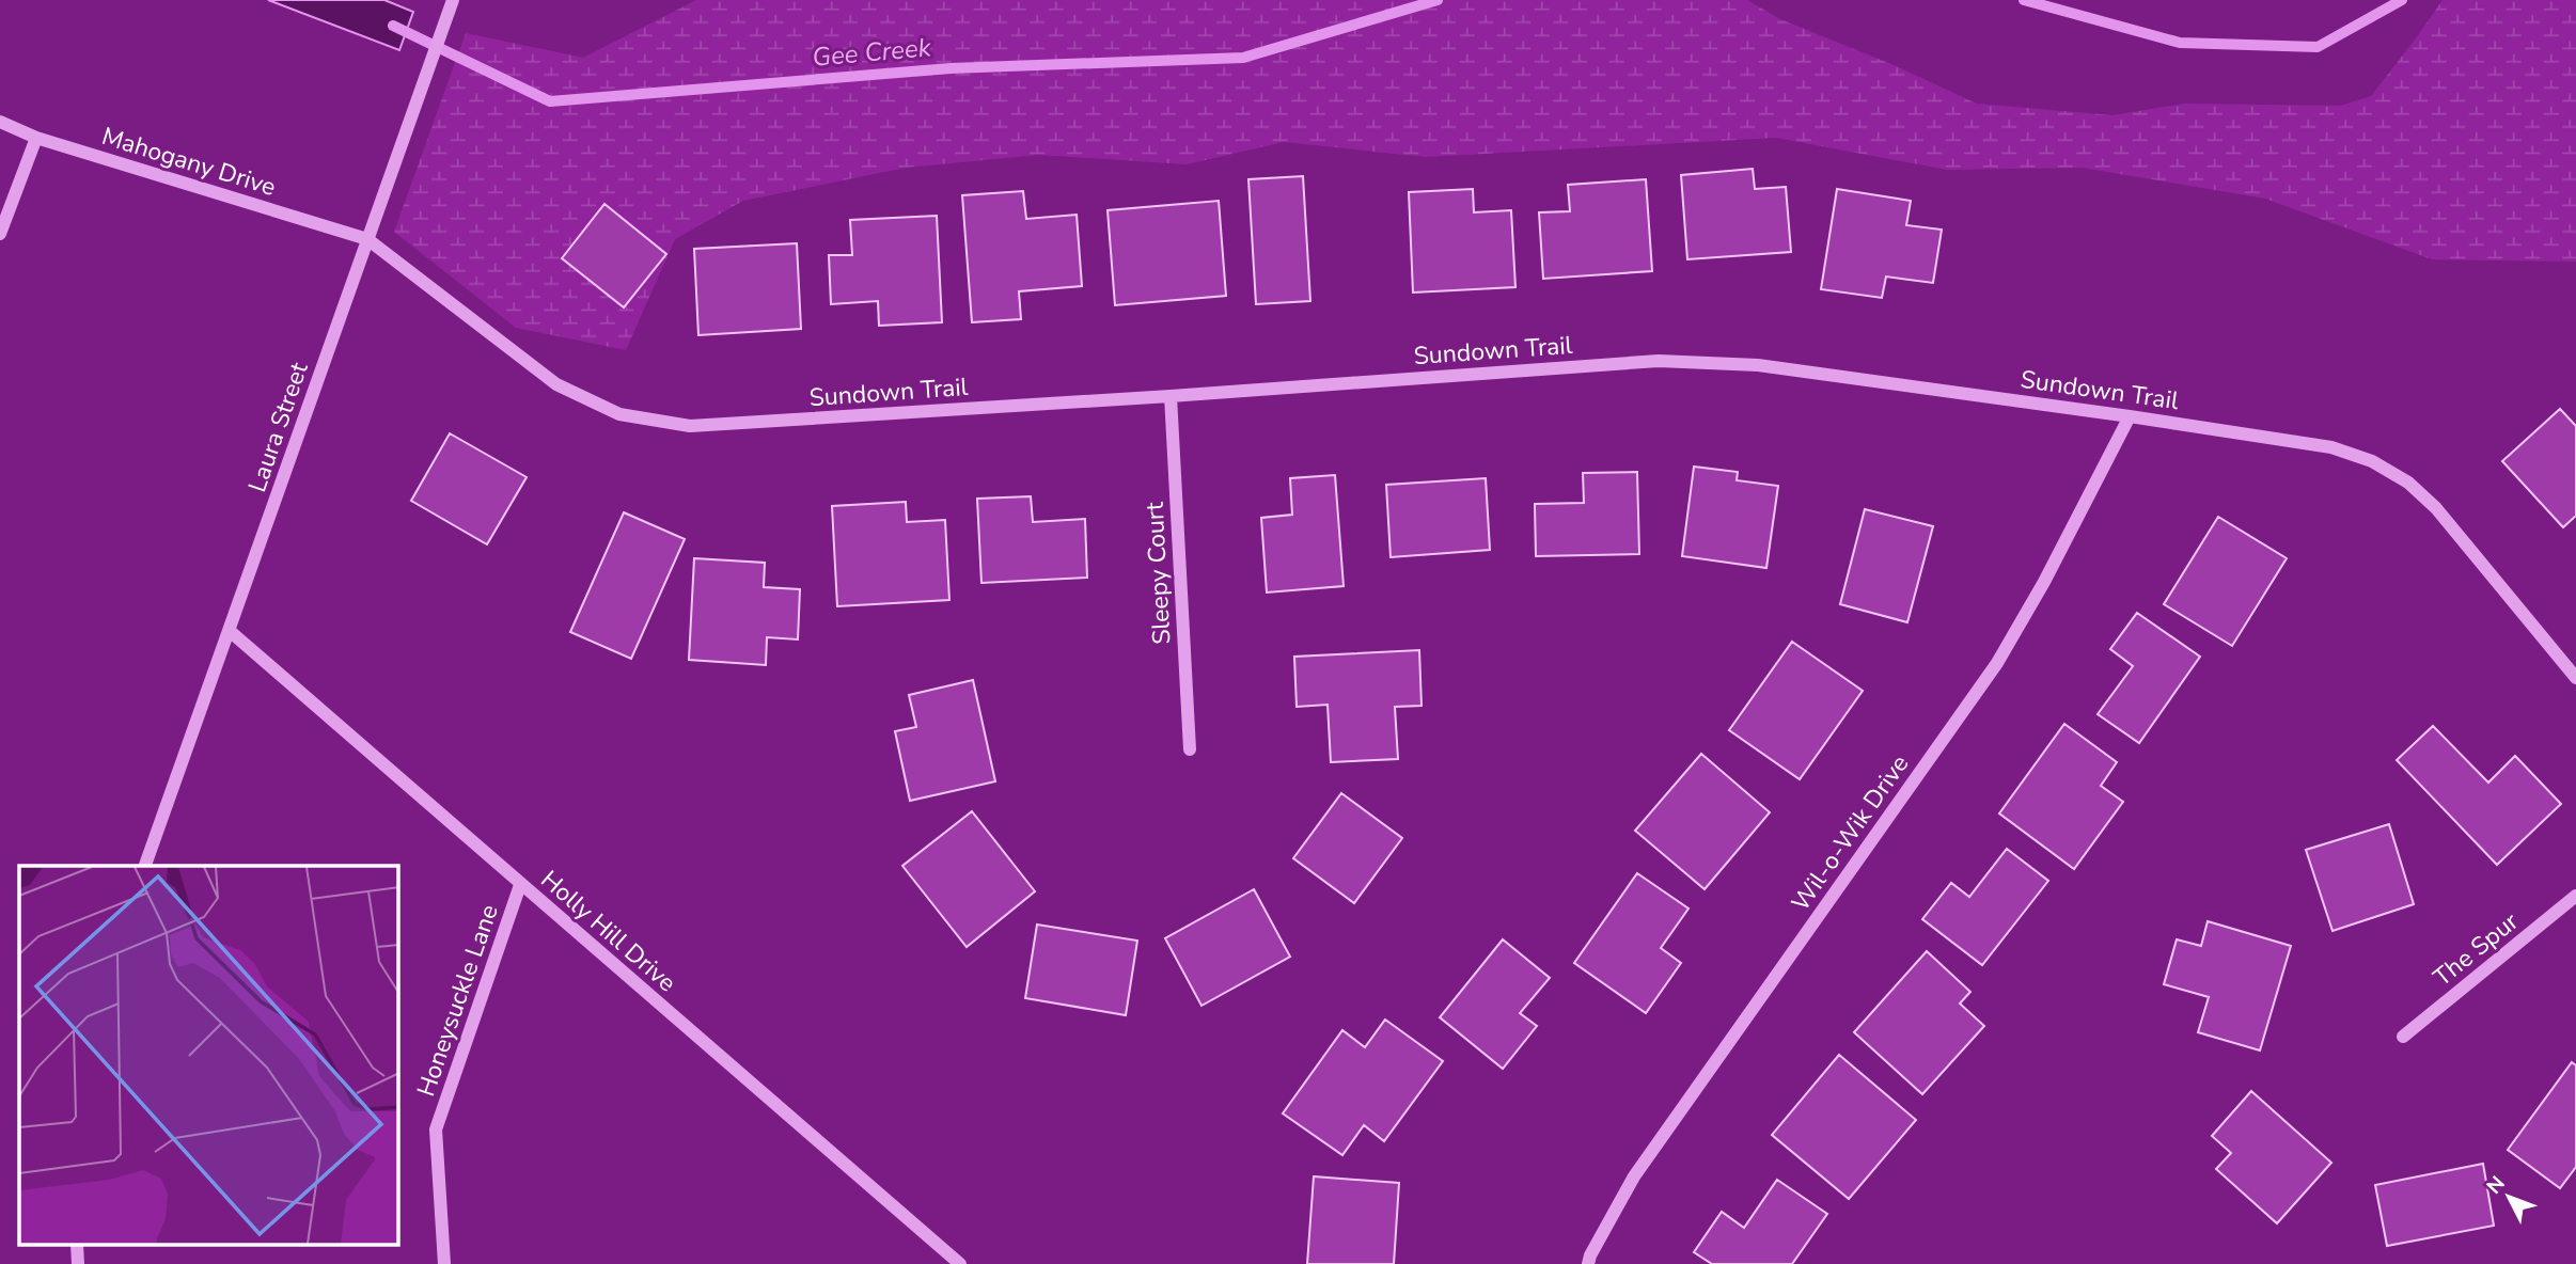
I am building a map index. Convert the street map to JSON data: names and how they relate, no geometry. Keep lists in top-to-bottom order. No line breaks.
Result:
{"streets":{"street":["Mahogany Drive","Sundown Trail","Laura Street","Sleepy Court","Wil-o-Wik Drive","Holly Hill Drive","The Spur","Honeysuckle Lane"]},"crossings":[["Mahogany Drive","Sundown Trail"],["Mahogany Drive","Laura Street"],["Sundown Trail","Laura Street"],["Sundown Trail","Sleepy Court"],["Sundown Trail","Wil-o-Wik Drive"],["Laura Street","Holly Hill Drive"],["Holly Hill Drive","Honeysuckle Lane"]],"water":["Gee Creek"],"north":"top left"}
